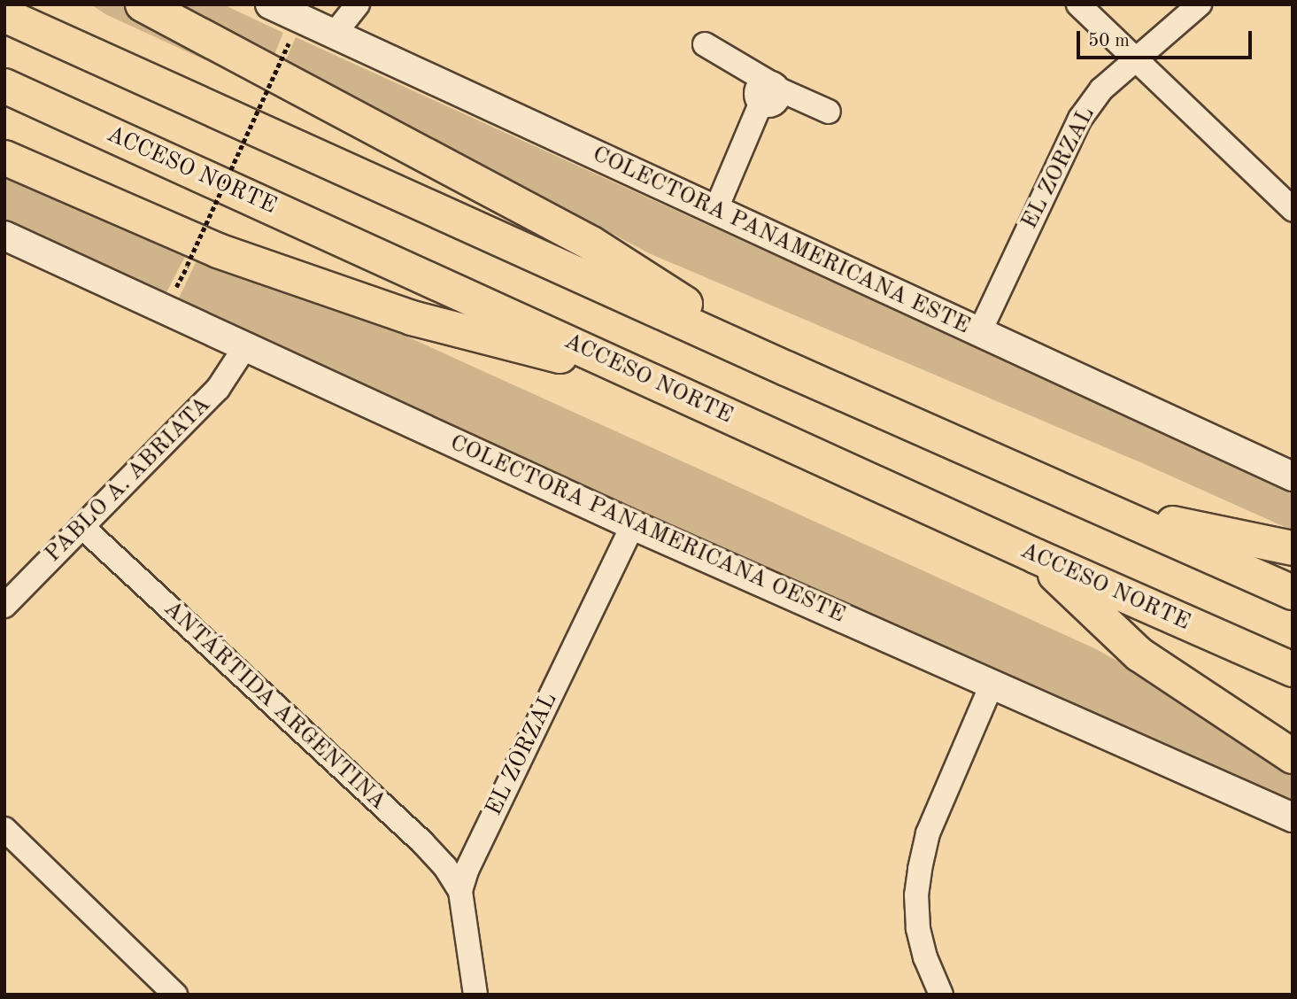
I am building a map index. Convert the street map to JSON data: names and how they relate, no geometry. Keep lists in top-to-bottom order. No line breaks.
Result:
{"streets":{"highway":["ACCESO NORTE"],"street":["EL ZORZAL","COLECTORA PANAMERICANA ESTE","PABLO A. ABRIATA","COLECTORA PANAMERICANA OESTE","ANTÁRTIDA ARGENTINA"]},"crossings":[["EL ZORZAL","COLECTORA PANAMERICANA ESTE"],["EL ZORZAL","COLECTORA PANAMERICANA OESTE"],["EL ZORZAL","ANTÁRTIDA ARGENTINA"],["PABLO A. ABRIATA","COLECTORA PANAMERICANA OESTE"],["PABLO A. ABRIATA","ANTÁRTIDA ARGENTINA"]],"scale_bar":"50 m"}
